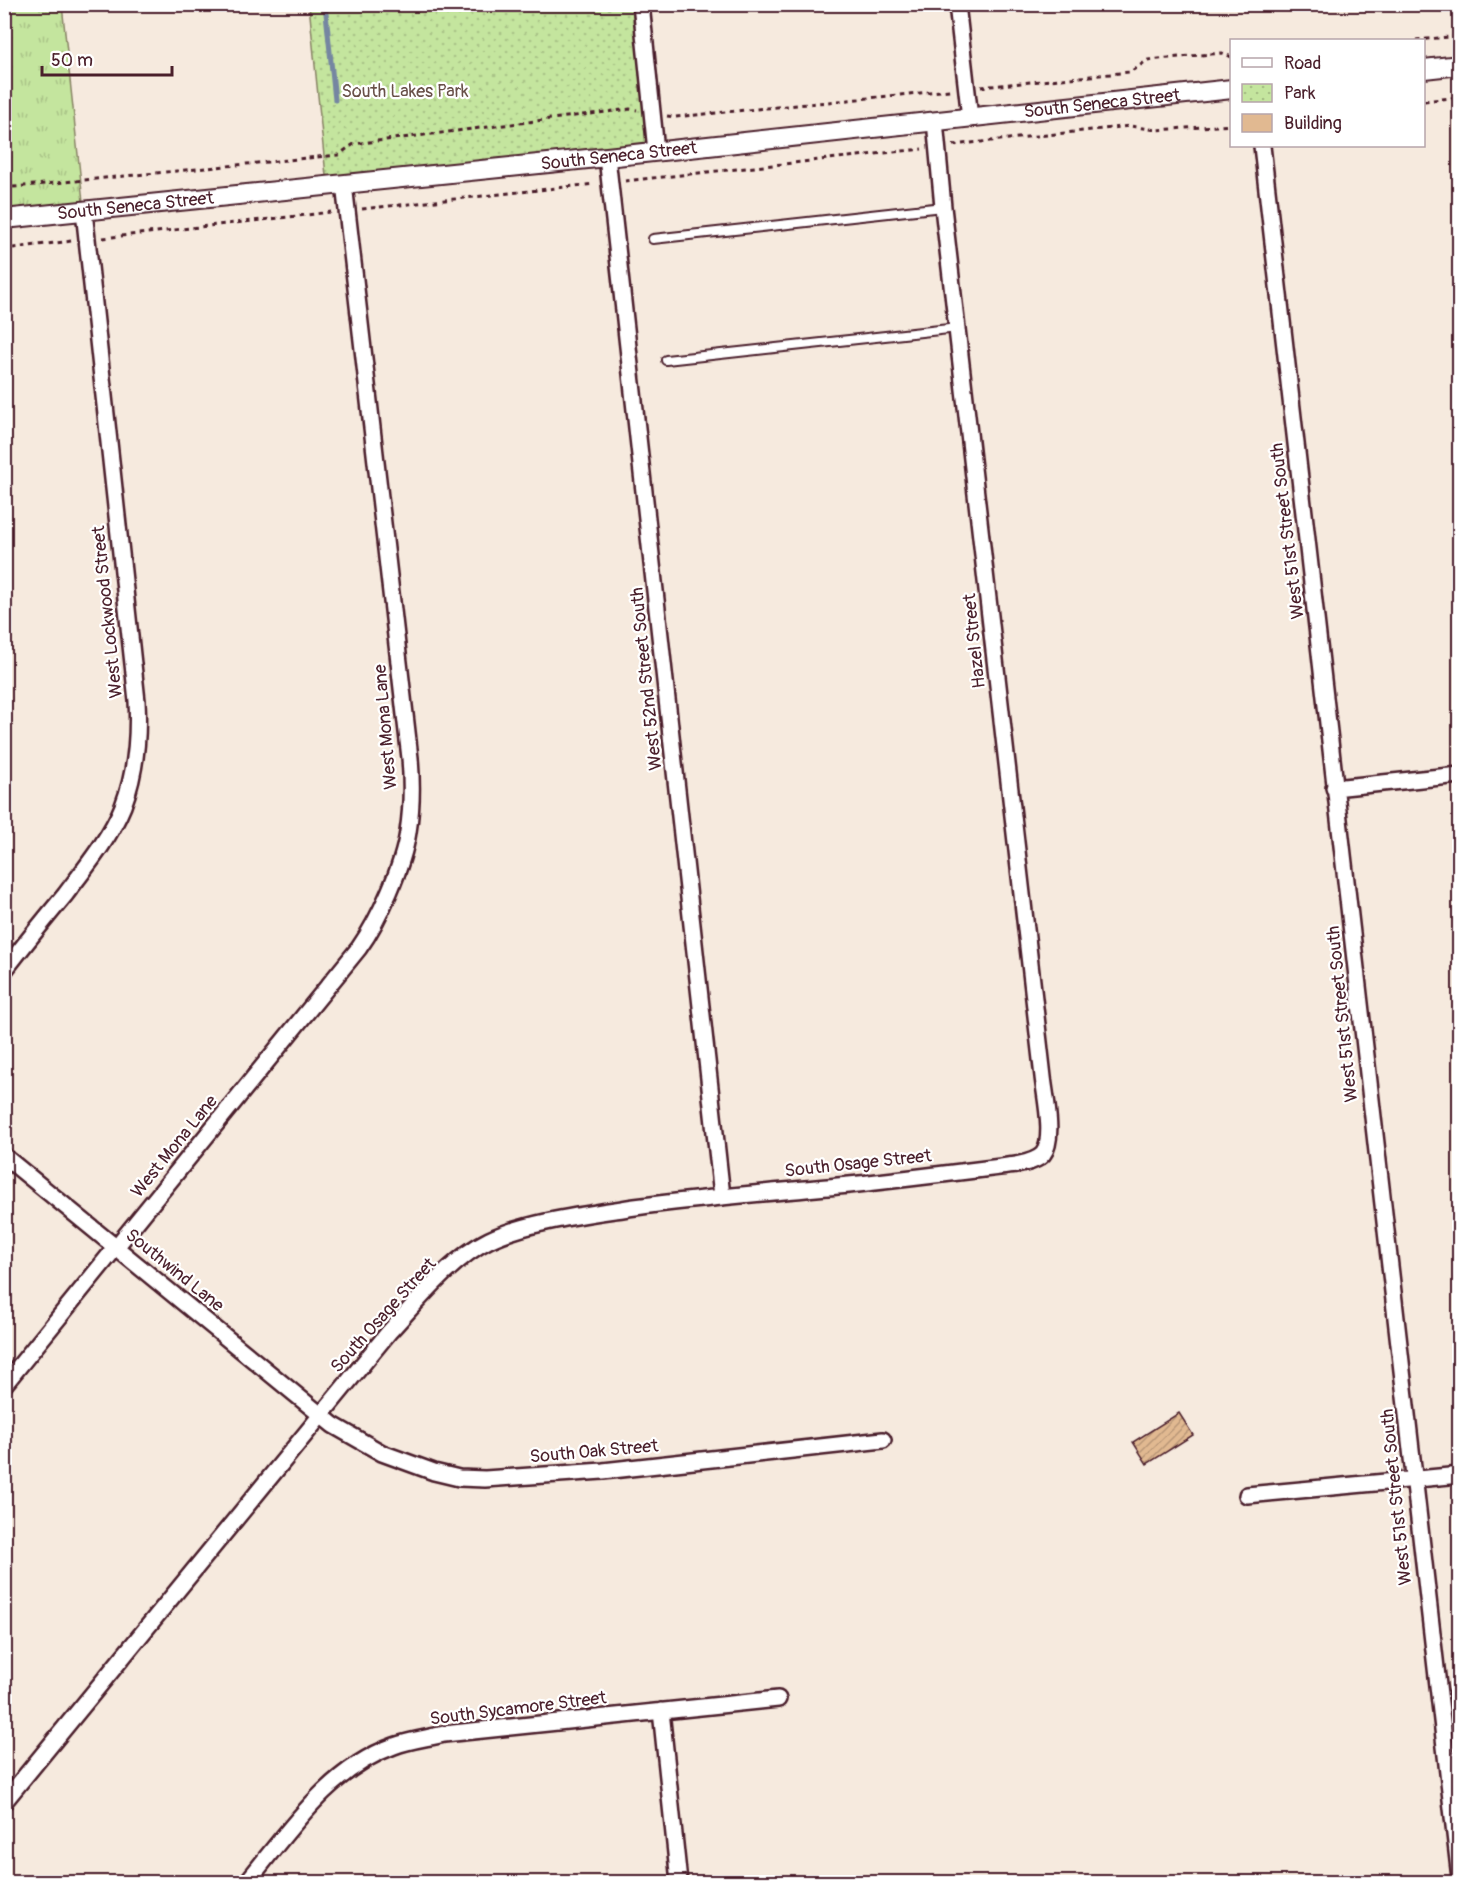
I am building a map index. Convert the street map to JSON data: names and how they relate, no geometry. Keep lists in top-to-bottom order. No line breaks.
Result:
{"streets":{"street":["South Seneca Street","West 51st Street South","West Lockwood Street","Hazel Street","West 52nd Street South","West Mona Lane","South Osage Street","Southwind Lane","South Oak Street","South Sycamore Street"]},"crossings":[["South Seneca Street","West Lockwood Street"],["South Seneca Street","Hazel Street"],["South Seneca Street","West 52nd Street South"],["South Seneca Street","West Mona Lane"],["Hazel Street","South Osage Street"],["West 52nd Street South","South Osage Street"],["West Mona Lane","Southwind Lane"],["South Osage Street","Southwind Lane"],["South Osage Street","South Oak Street"],["Southwind Lane","South Oak Street"]],"parks":["South Lakes Park"],"legend":["Road","Park","Building"],"scale_bar":"50 m"}
